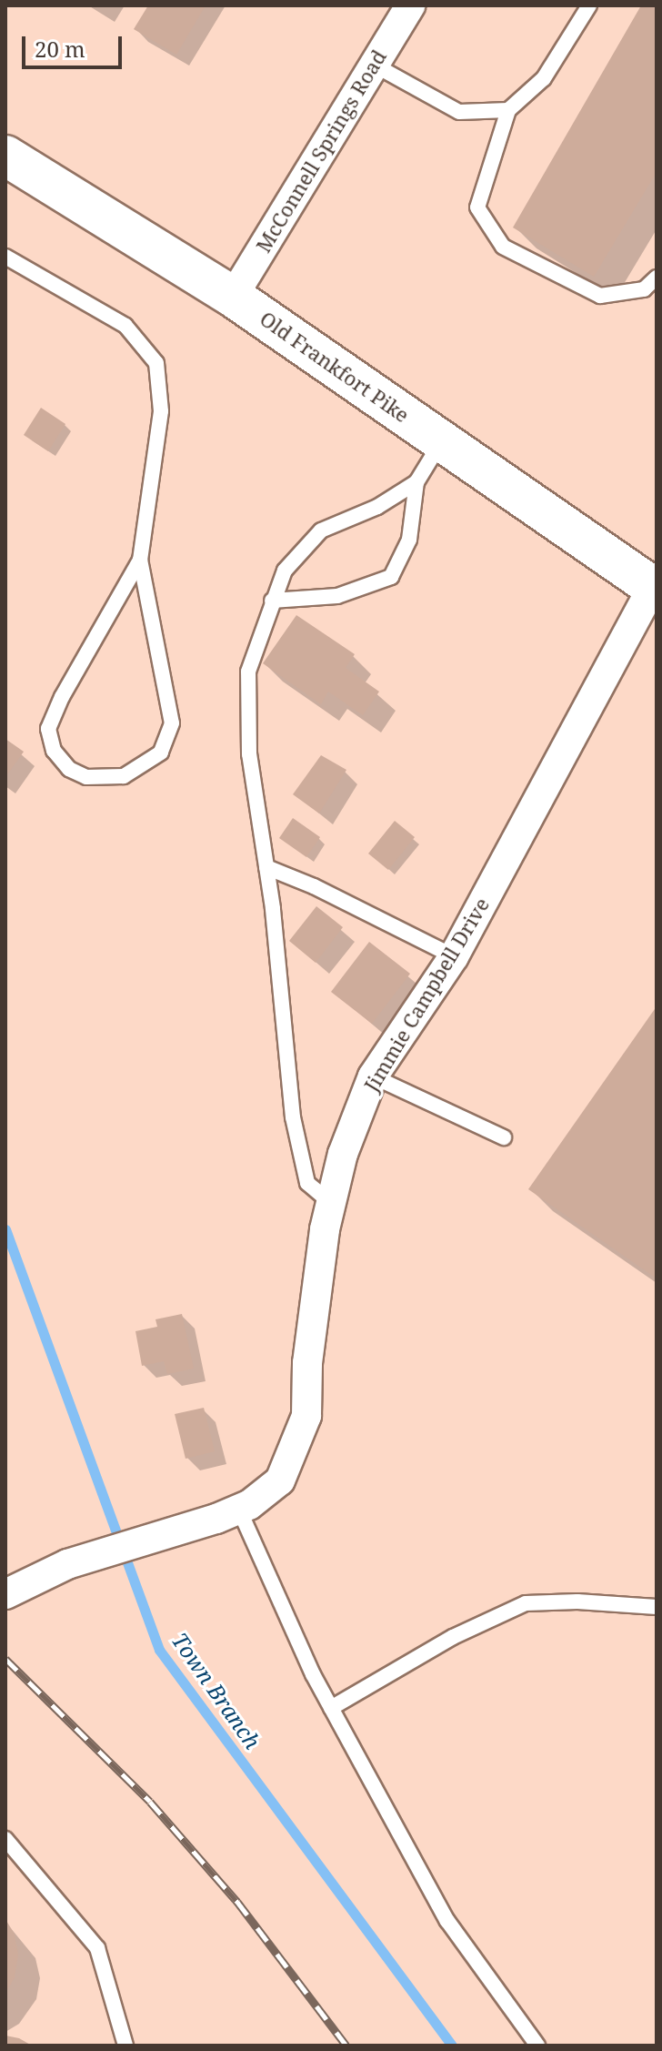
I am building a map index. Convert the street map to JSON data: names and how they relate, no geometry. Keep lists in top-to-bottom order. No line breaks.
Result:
{"streets":{"main road":["Old Frankfort Pike"],"street":["McConnell Springs Road","Jimmie Campbell Drive"]},"crossings":[["McConnell Springs Road","Old Frankfort Pike"],["Old Frankfort Pike","Jimmie Campbell Drive"]],"water":["Town Branch"],"scale_bar":"20 m"}
